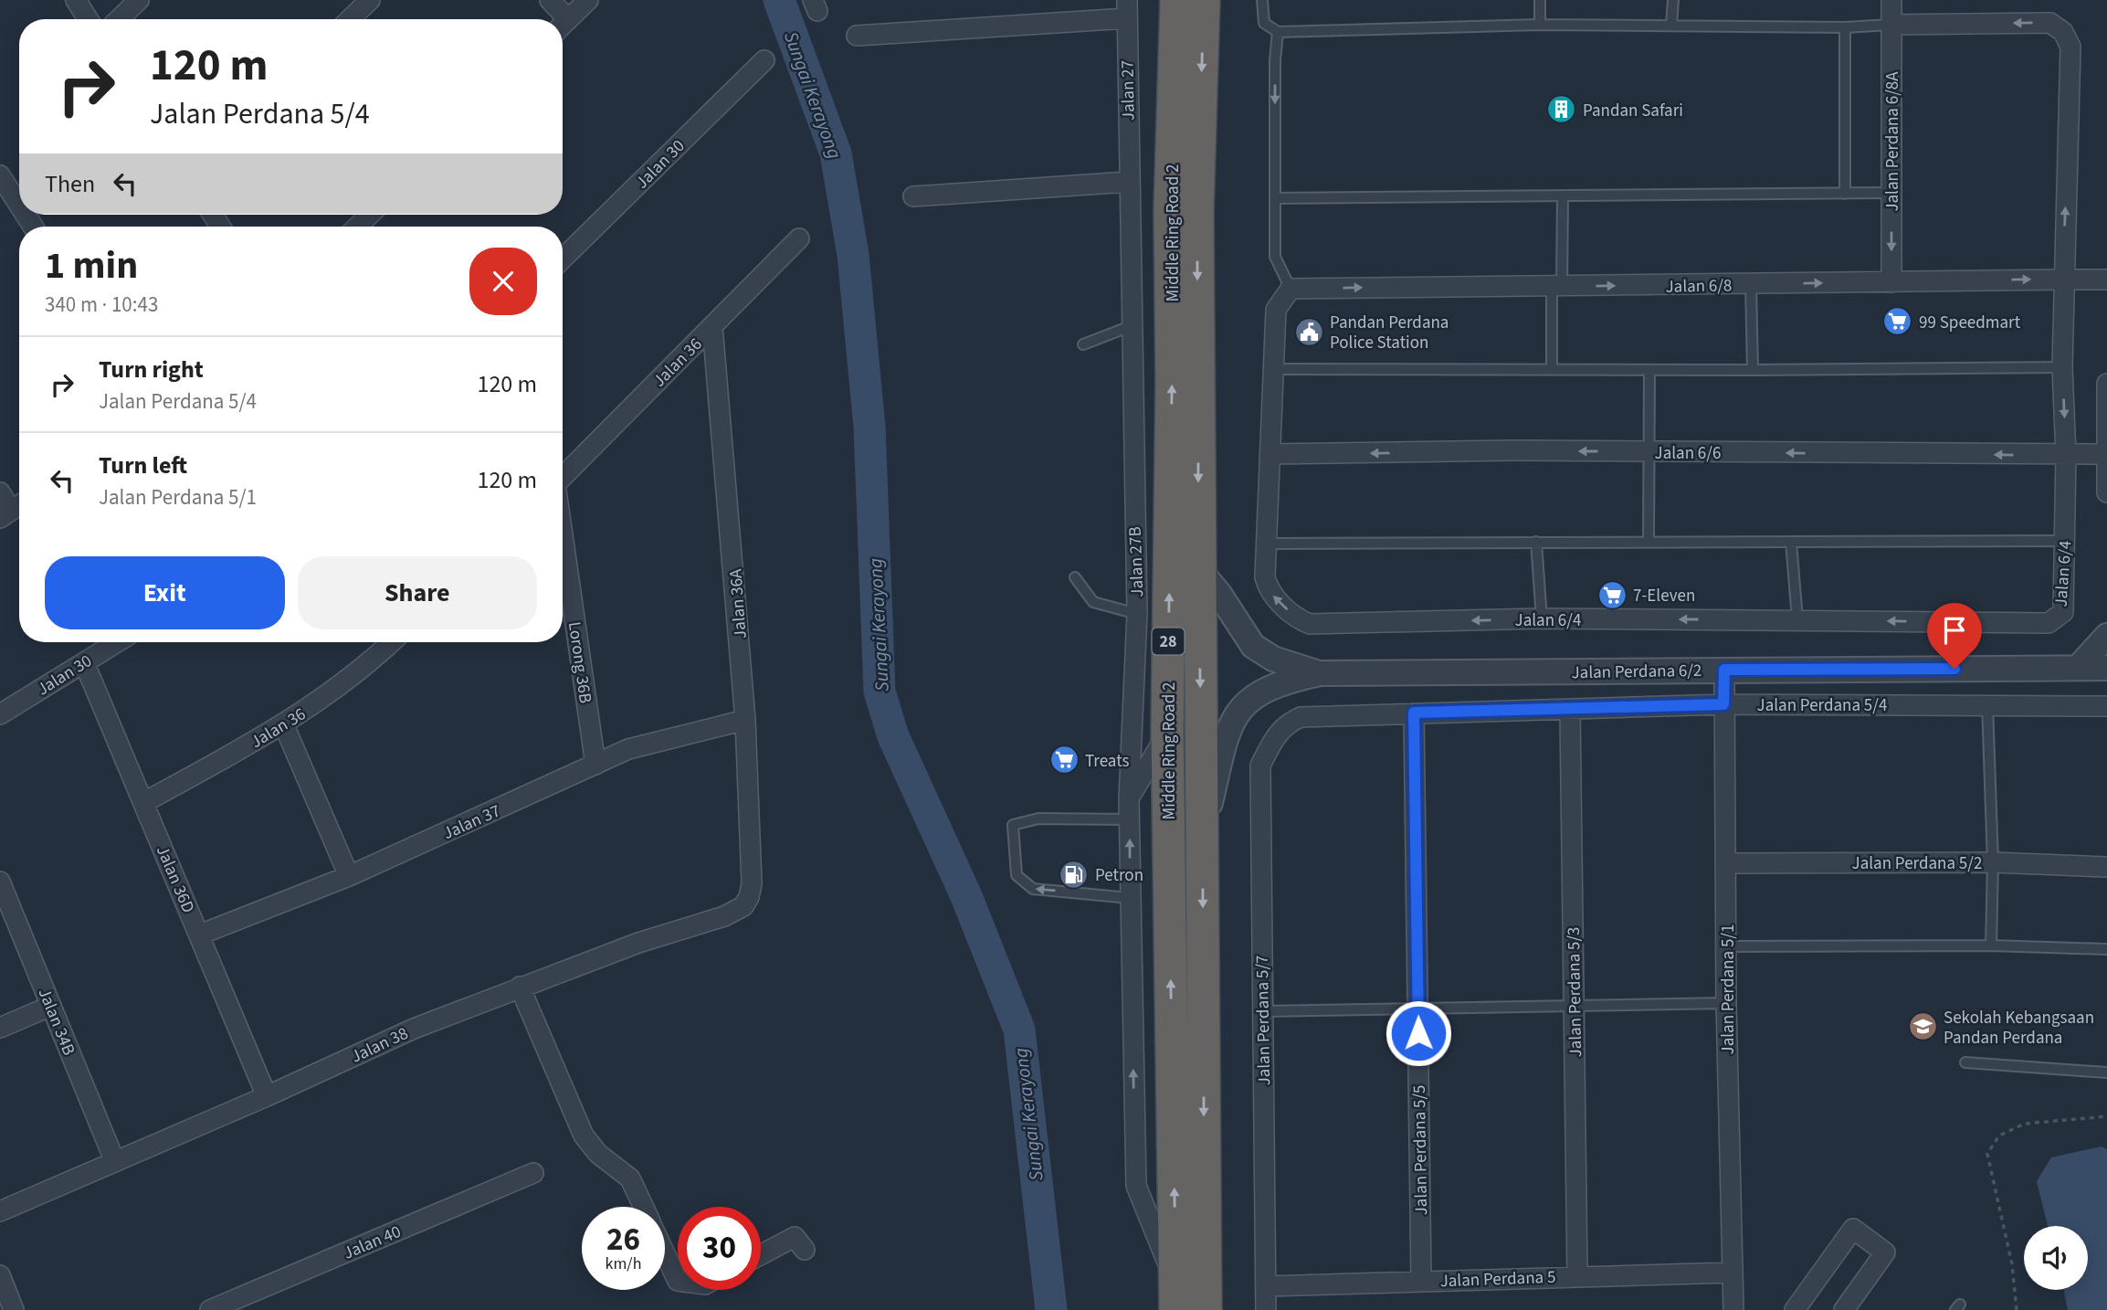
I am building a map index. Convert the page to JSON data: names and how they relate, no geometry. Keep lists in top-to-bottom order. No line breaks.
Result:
{"streets":{"highway":["Middle Ring Road 2","28"],"street":["Jalan 27","Jalan Perdana 6/8A","Jalan 30","Jalan 6/8","Jalan 36","Jalan 6/6","Jalan 27B","Jalan 6/4","Jalan 36A","Lorong 36B","Jalan Perdana 6/2","Jalan Perdana 5/4","Jalan 37","Jalan Perdana 5/2","Jalan 36D","Jalan Perdana 5/1","Jalan Perdana 5/3","Jalan Perdana 5/7","Jalan 34B","Jalan 38","Jalan Perdana 5/5","Jalan 40","Jalan Perdana 5"]},"crossings":[["Jalan 27","Jalan 27B"],["Jalan Perdana 6/8A","Jalan 6/8"],["Jalan Perdana 6/8A","Jalan 6/4"],["Jalan 30","Jalan 36D"],["Middle Ring Road 2","Jalan 27B"],["Middle Ring Road 2","Jalan Perdana 6/2"],["Jalan 6/8","Jalan 6/4"],["Jalan 36","Jalan 36A"],["Jalan 36","Jalan 36D"],["Jalan 6/6","Jalan 6/4"],["Jalan 36A","Jalan 37"],["Jalan 36A","Jalan 38"],["Lorong 36B","Jalan 37"],["Jalan Perdana 6/2","Jalan Perdana 5/1"],["Jalan Perdana 5/4","Jalan Perdana 5/1"],["Jalan Perdana 5/4","Jalan Perdana 5/3"],["Jalan Perdana 5/4","Jalan Perdana 5/7"],["Jalan Perdana 5/4","Jalan Perdana 5/5"],["Jalan 37","Jalan 36D"],["Jalan Perdana 5/2","Jalan Perdana 5/1"],["Jalan 36D","Jalan 38"],["Jalan Perdana 5/1","Jalan Perdana 5"],["Jalan Perdana 5/3","Jalan Perdana 5"],["Jalan Perdana 5/7","Jalan Perdana 5"],["Jalan 34B","Jalan 38"],["Jalan Perdana 5/5","Jalan Perdana 5"]],"one_way":["Jalan 6/8","Jalan 6/6","Jalan 27B"],"water":["Sungai Kerayong"],"places":{"building":["Pandan Safari"],"supermarket":["99 Speedmart","7-Eleven","Treats"],"public building":["Pandan Perdana Police Station"],"fuel station":["Petron"],"school or university":["Sekolah Kebangsaan Pandan Perdana"]},"page":{"turn":["120 m","Jalan Perdana 5/4"],"then":"Then","heading":["1 min","340 m · 10:43"],"list":[{"name":"Turn right","note":"Jalan Perdana 5/4","value":"120 m"},{"name":"Turn left","note":"Jalan Perdana 5/1","value":"120 m"}],"buttons":["Exit","Share"],"speed":"26 km/h","limit":"30"}}
